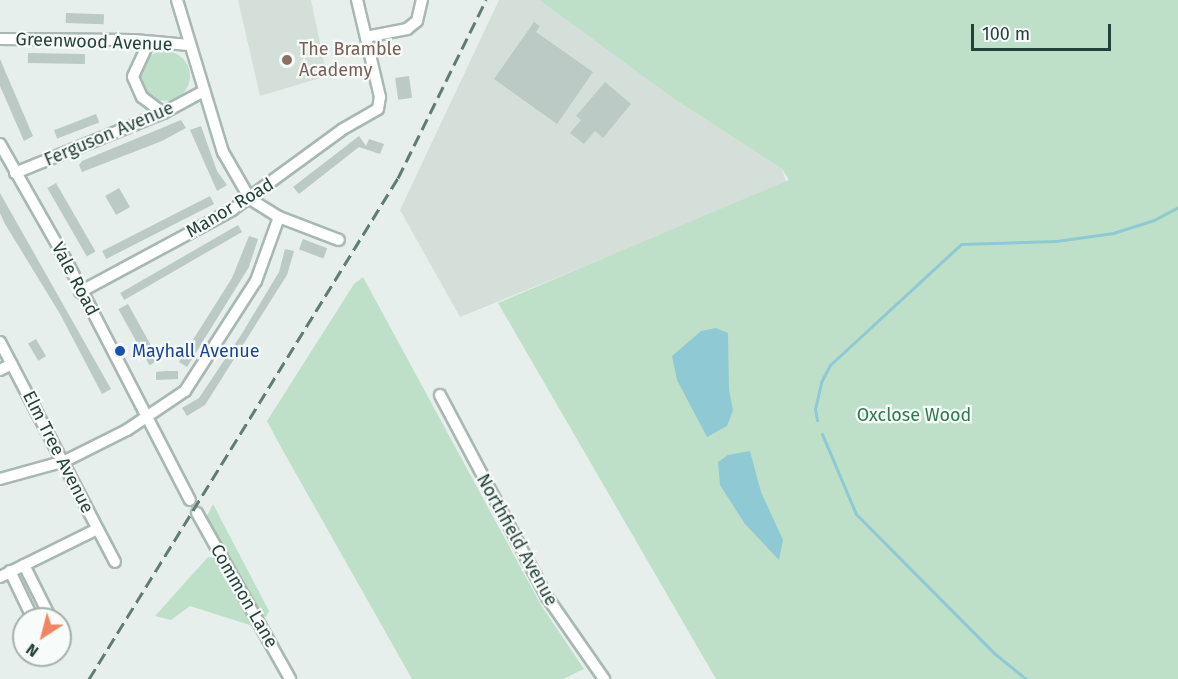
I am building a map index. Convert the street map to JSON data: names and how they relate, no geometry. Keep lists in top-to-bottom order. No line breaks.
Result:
{"streets":{"street":["Greenwood Avenue","Ferguson Avenue","Manor Road","Vale Road","Elm Tree Avenue","Northfield Avenue","Common Lane"]},"crossings":[["Greenwood Avenue","Ferguson Avenue"],["Ferguson Avenue","Vale Road"],["Manor Road","Vale Road"]],"parks":["Oxclose Wood"],"places":["The Bramble Academy","Mayhall Avenue"],"scale_bar":"100 m","north":"bottom left"}
